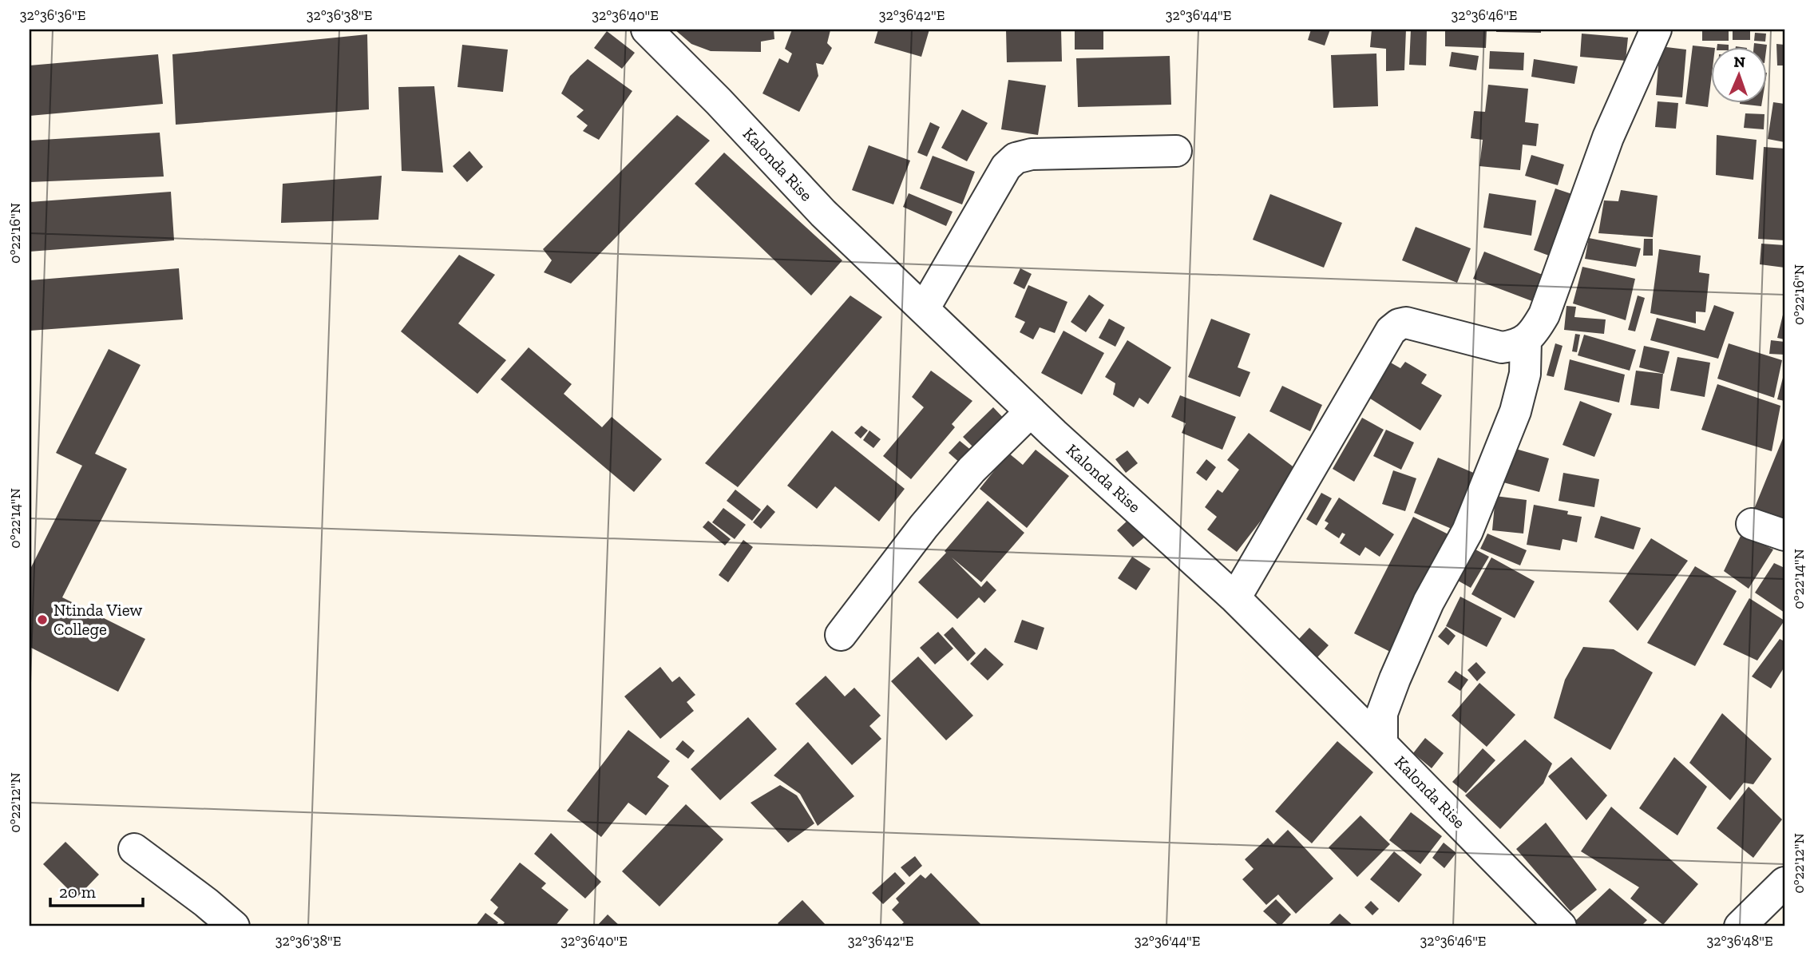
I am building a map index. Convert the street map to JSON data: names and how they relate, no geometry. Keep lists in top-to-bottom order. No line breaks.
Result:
{"streets":{"street":["Kalonda Rise"]},"places":["Ntinda View College"],"scale_bar":"20 m","north":"top","coordinates":["32°36'36\"E","32°36'38\"E","32°36'40\"E","32°36'42\"E","32°36'44\"E","32°36'46\"E","0°22'16\"N","0°22'14\"N","0°22'12\"N","32°36'48\"E"]}
